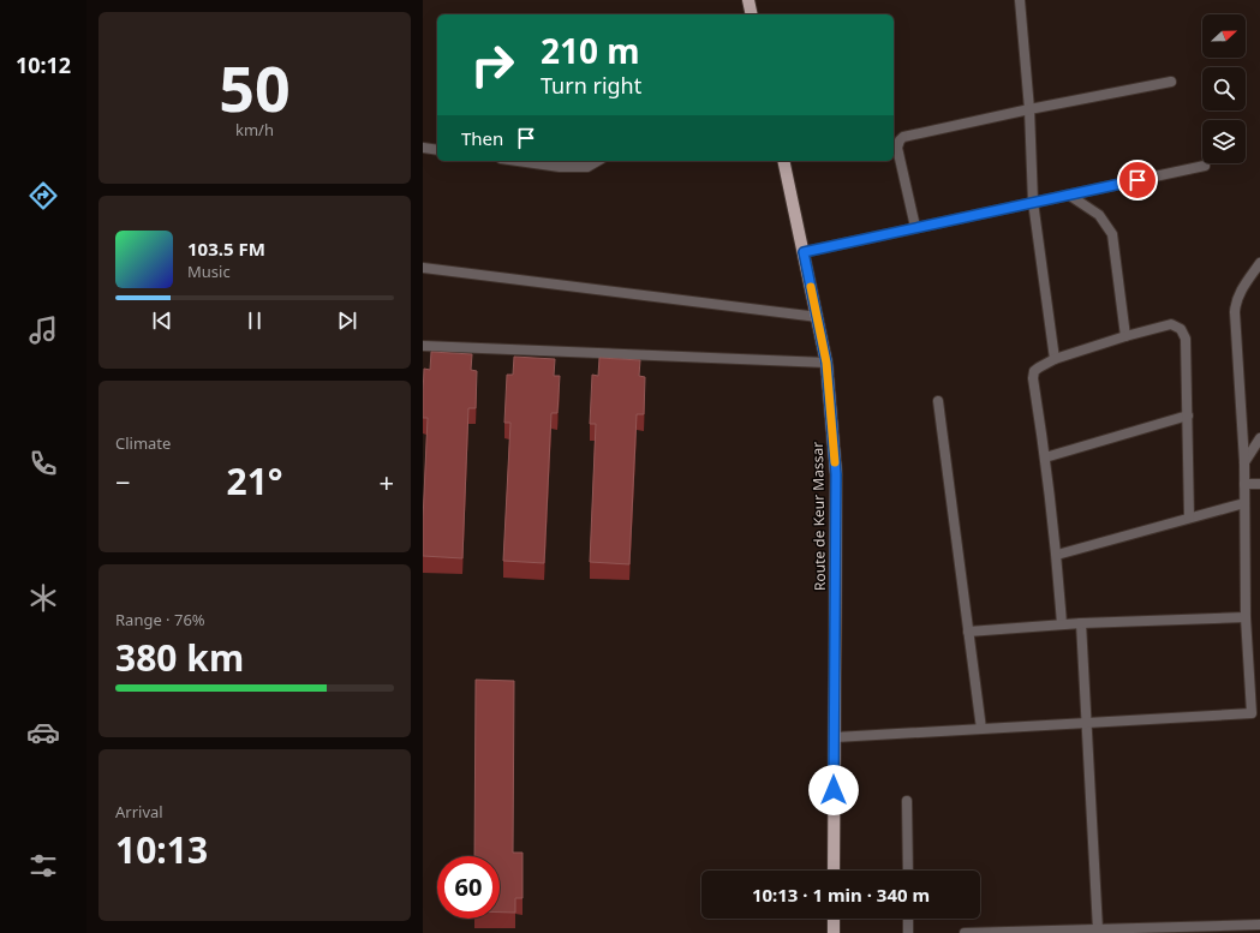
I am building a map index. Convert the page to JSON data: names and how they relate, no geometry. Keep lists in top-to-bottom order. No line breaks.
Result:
{"streets":{"main road":["Route de Keur Massar"]},"north":"right","page":{"tabs":"10:12","tile":[["50","km/h"],"Climate",["Range · 76%","380 km"],["Arrival","10:13"]],"turn":["210 m","Turn right"],"then":"Then","song":["103.5 FM","Music"],"heat":["−","21°","+"],"limit":"60","trip":"10:13 · 1 min · 340 m"}}
